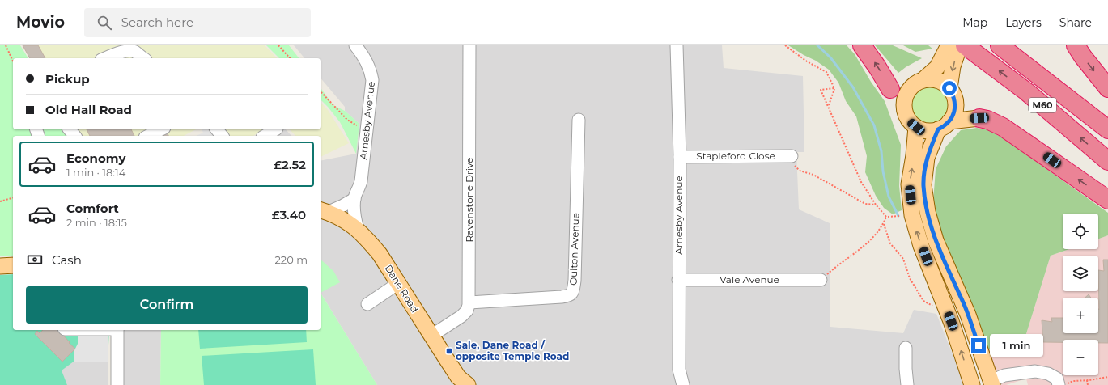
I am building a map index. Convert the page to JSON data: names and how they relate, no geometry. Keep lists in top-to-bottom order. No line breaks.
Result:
{"streets":{"highway":["M60"],"main road":["Dane Road"],"street":["Arnesby Avenue","Stapleford Close","Ravenstone Drive","Oulton Avenue","Vale Avenue"]},"crossings":[["Arnesby Avenue","Stapleford Close"],["Arnesby Avenue","Vale Avenue"],["Arnesby Avenue","Dane Road"],["Ravenstone Drive","Oulton Avenue"]],"places":{"transit":["Sale, Dane Road / opposite Temple Road"]},"page":{"header":"Movio","search":"Search here","nav":["Map","Layers","Share"],"banner":["Pickup","Old Hall Road"],"list":[{"name":"Economy","note":"1 min · 18:14","value":"£2.52"},{"name":"Comfort","note":"2 min · 18:15","value":"£3.40"}],"map_buttons":["+","−"],"pay":["Cash","220 m"],"buttons":"Confirm","bubble":"1 min"}}
